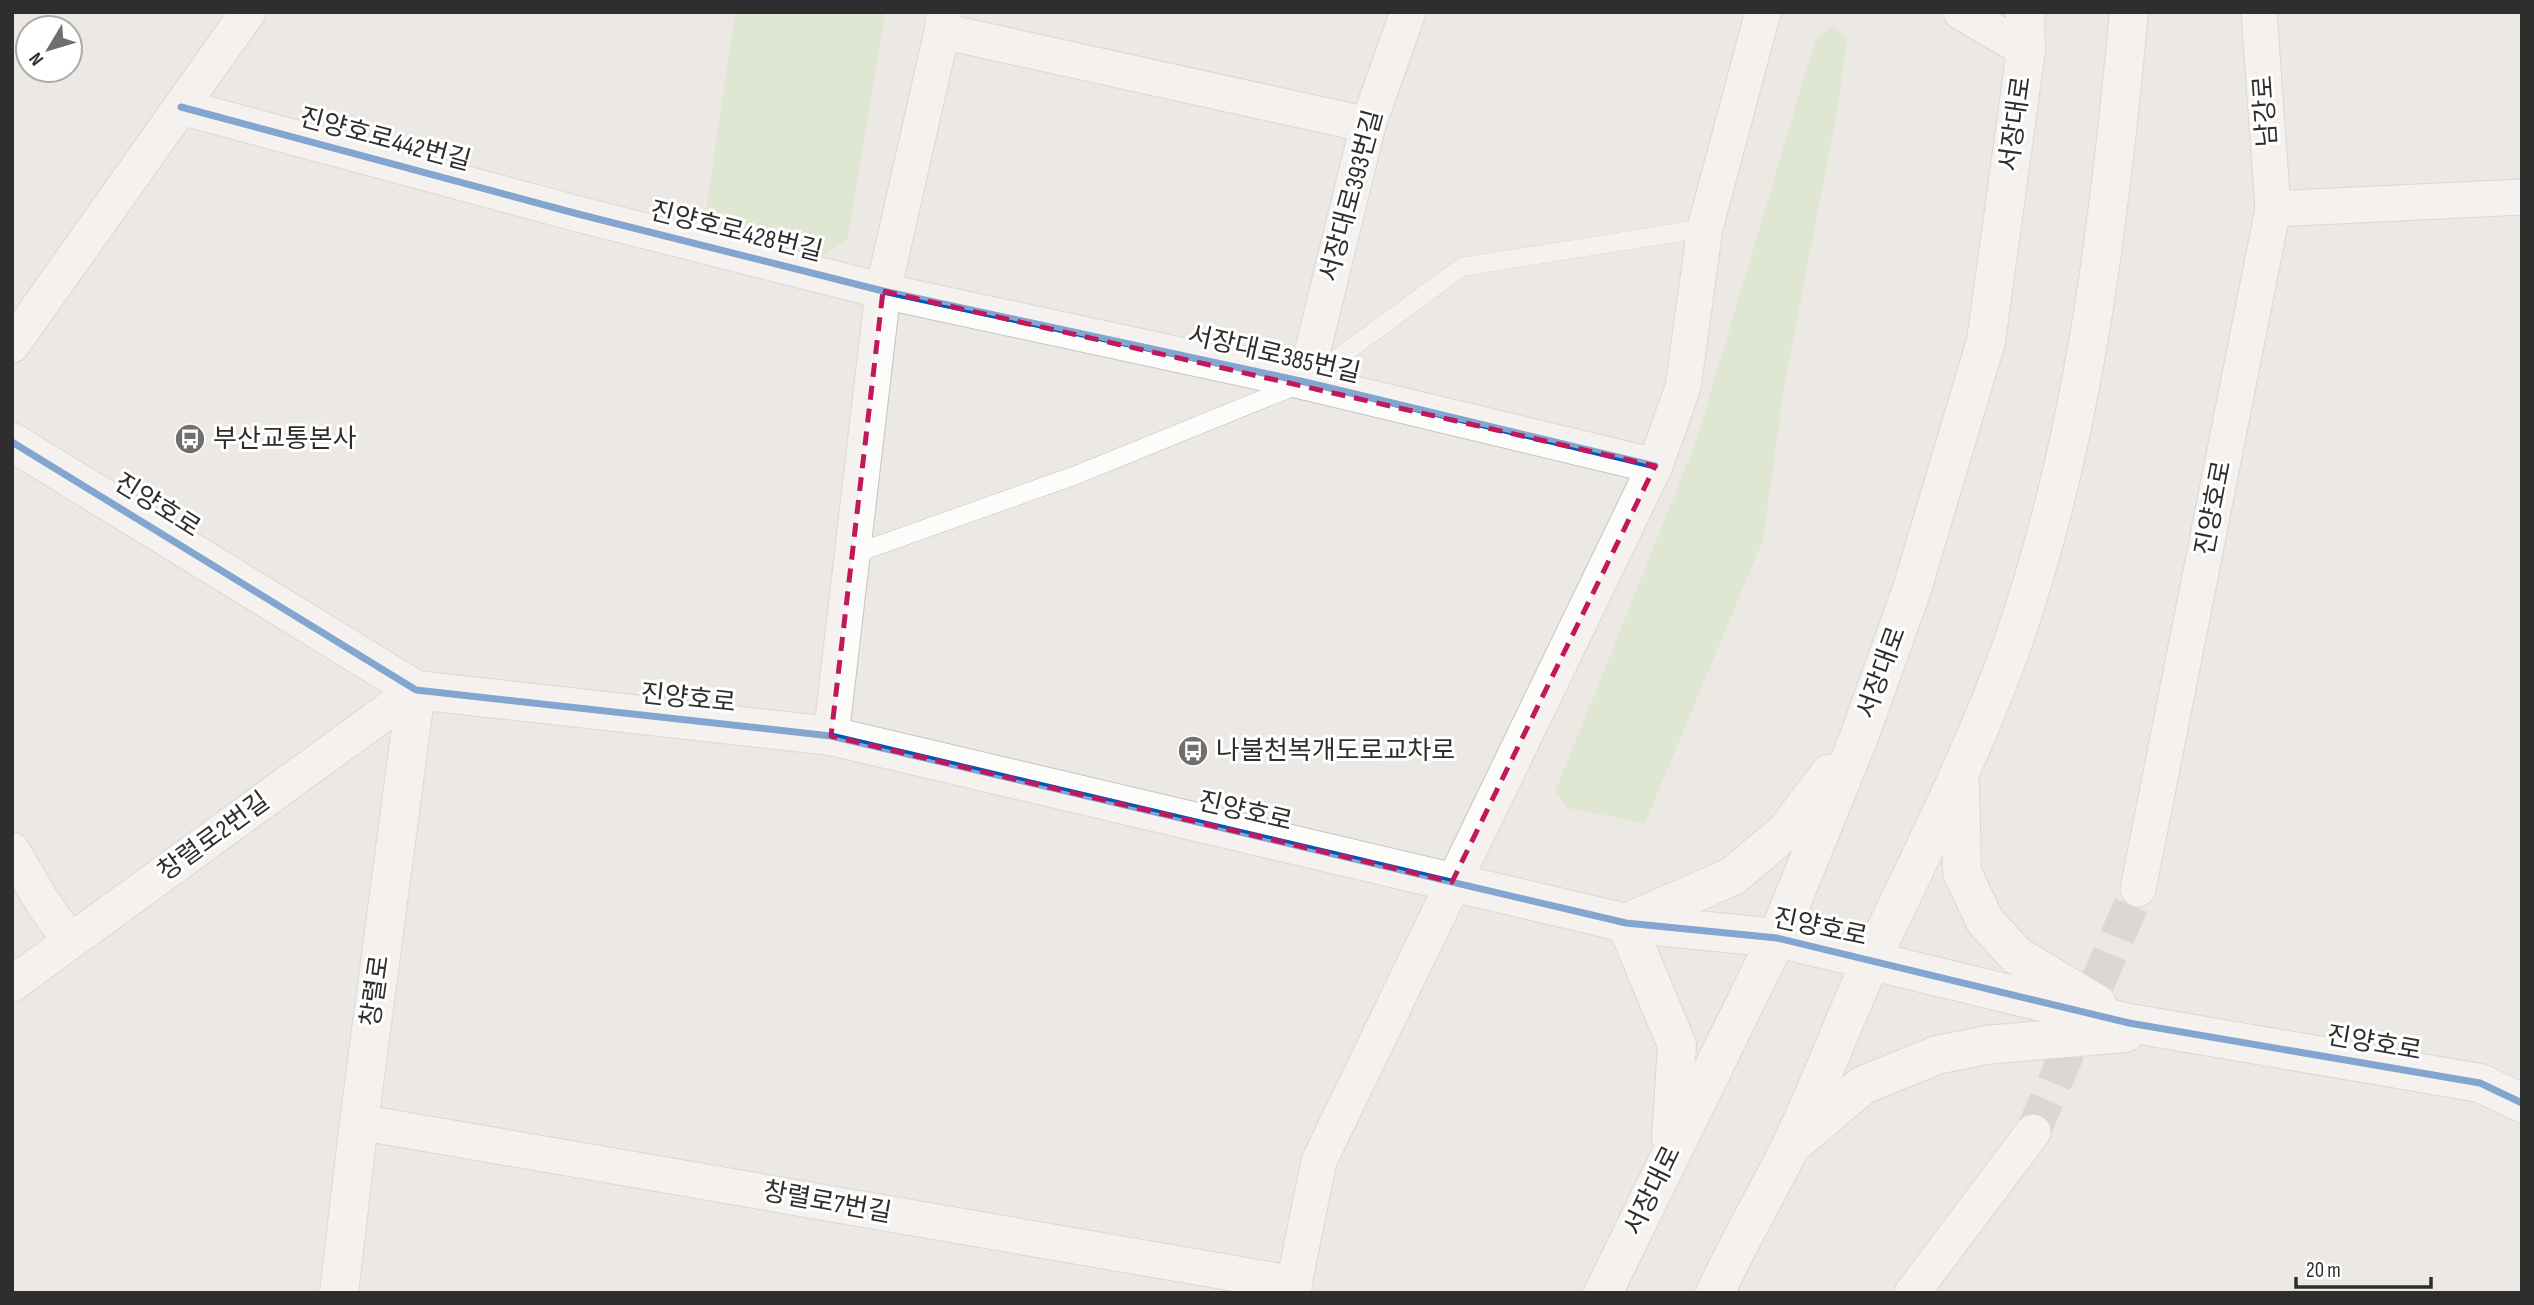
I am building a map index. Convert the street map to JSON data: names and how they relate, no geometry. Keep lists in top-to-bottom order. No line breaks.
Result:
{"streets":{"street":["남강로","서장대로","진양호로442번길","서장대로393번길","진양호로428번길","서장대로385번길","진양호로","창렬로2번길","창렬로","창렬로7번길"]},"crossings":[["남강로","진양호로"],["서장대로","진양호로"],["진양호로442번길","진양호로428번길"],["서장대로393번길","서장대로385번길"],["진양호로428번길","서장대로385번길"],["진양호로","창렬로2번길"],["진양호로","창렬로"],["창렬로2번길","창렬로"],["창렬로","창렬로7번길"]],"places":{"bus stop":["부산교통본사","나불천복개도로교차로"]},"scale_bar":"20 m","north":"bottom left"}
